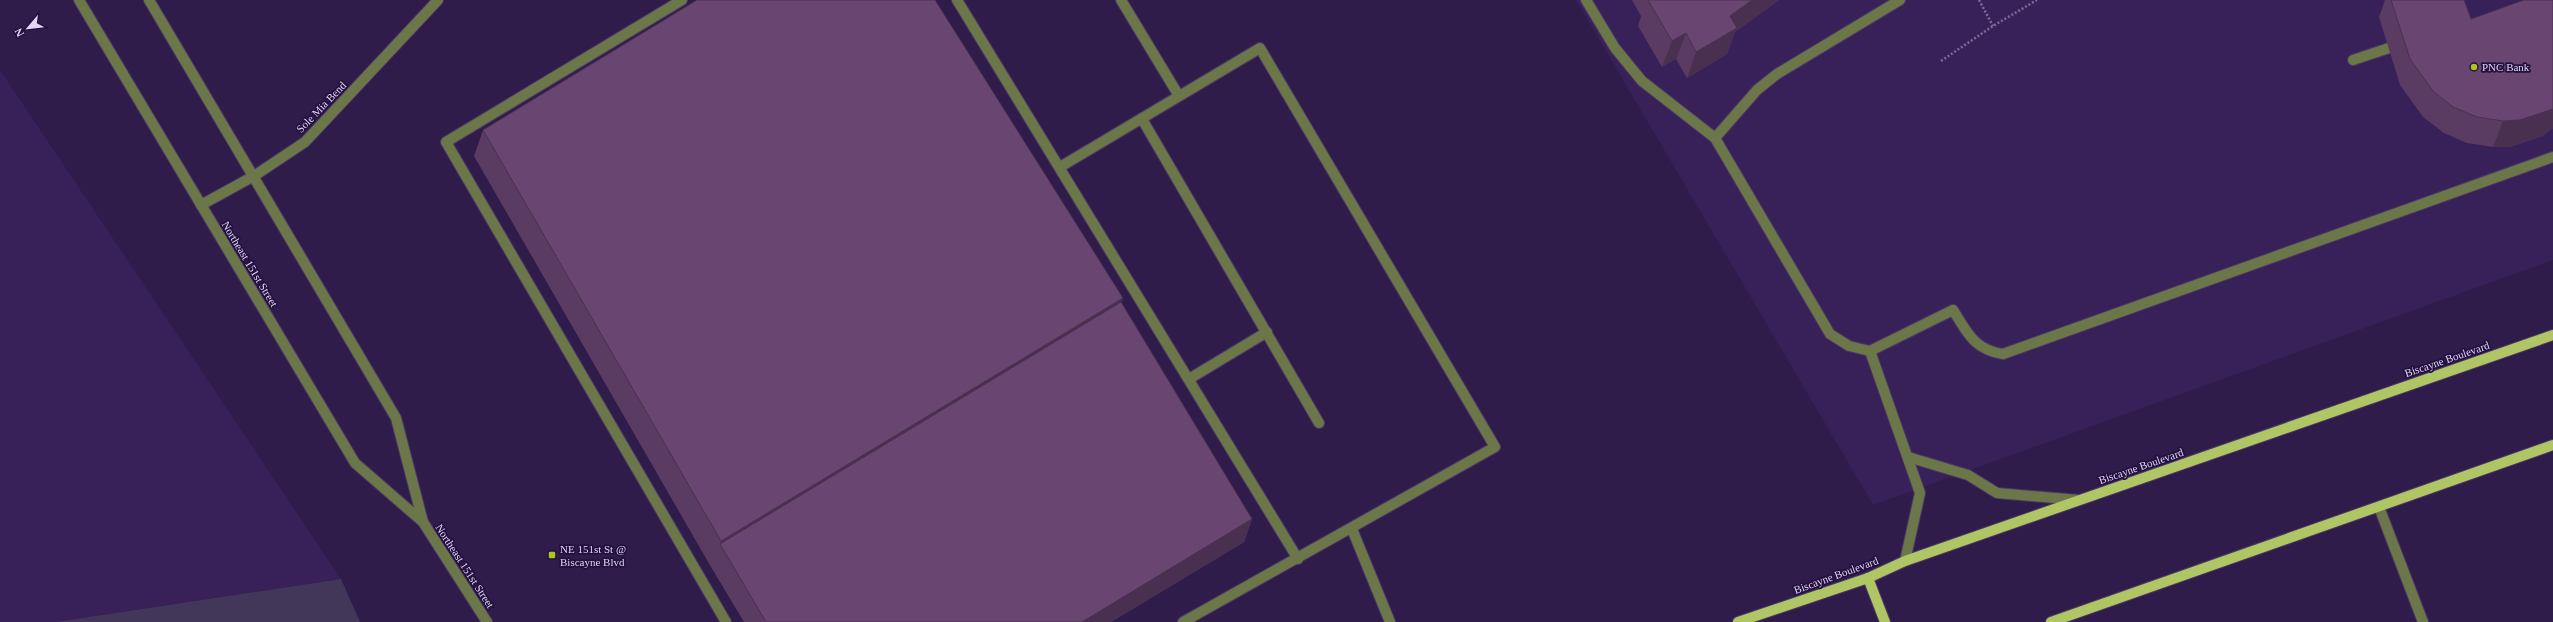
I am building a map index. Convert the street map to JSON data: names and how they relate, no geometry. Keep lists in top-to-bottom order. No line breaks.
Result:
{"streets":{"main road":["Biscayne Boulevard"],"street":["Sole Mia Bend","Northeast 151st Street"]},"crossings":[["Sole Mia Bend","Northeast 151st Street"]],"places":{"other":["PNC Bank"],"transit":["NE 151st St @ Biscayne Blvd"]},"north":"bottom left"}
